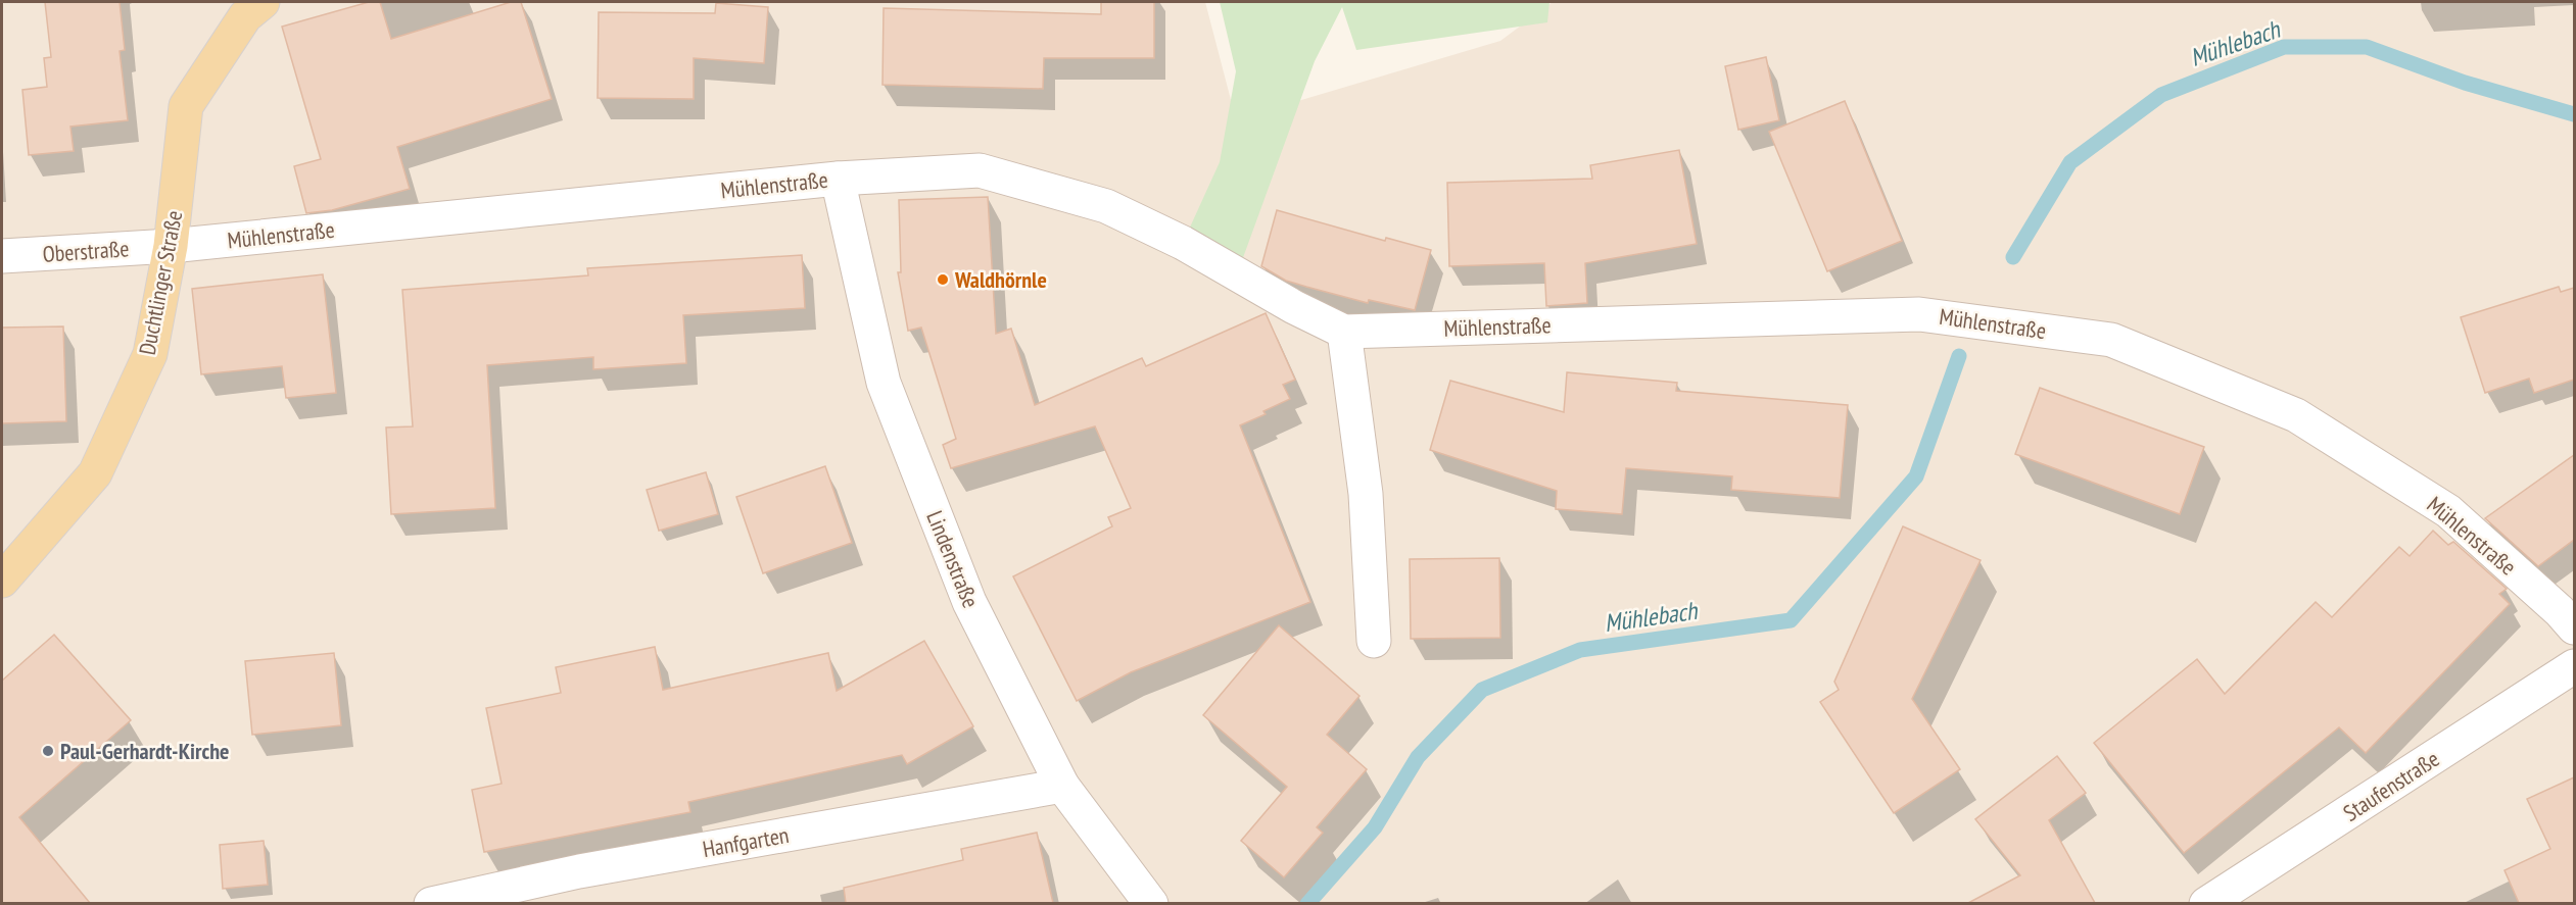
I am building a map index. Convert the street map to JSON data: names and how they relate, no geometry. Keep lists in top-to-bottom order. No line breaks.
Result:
{"streets":{"main road":["Duchtlinger Straße"],"street":["Mühlenstraße","Oberstraße","Lindenstraße","Staufenstraße","Hanfgarten"]},"crossings":[["Mühlenstraße","Oberstraße"],["Mühlenstraße","Duchtlinger Straße"],["Mühlenstraße","Lindenstraße"],["Oberstraße","Duchtlinger Straße"],["Lindenstraße","Hanfgarten"]],"water":["Mühlebach"],"places":["Waldhörnle","Paul-Gerhardt-Kirche"]}
